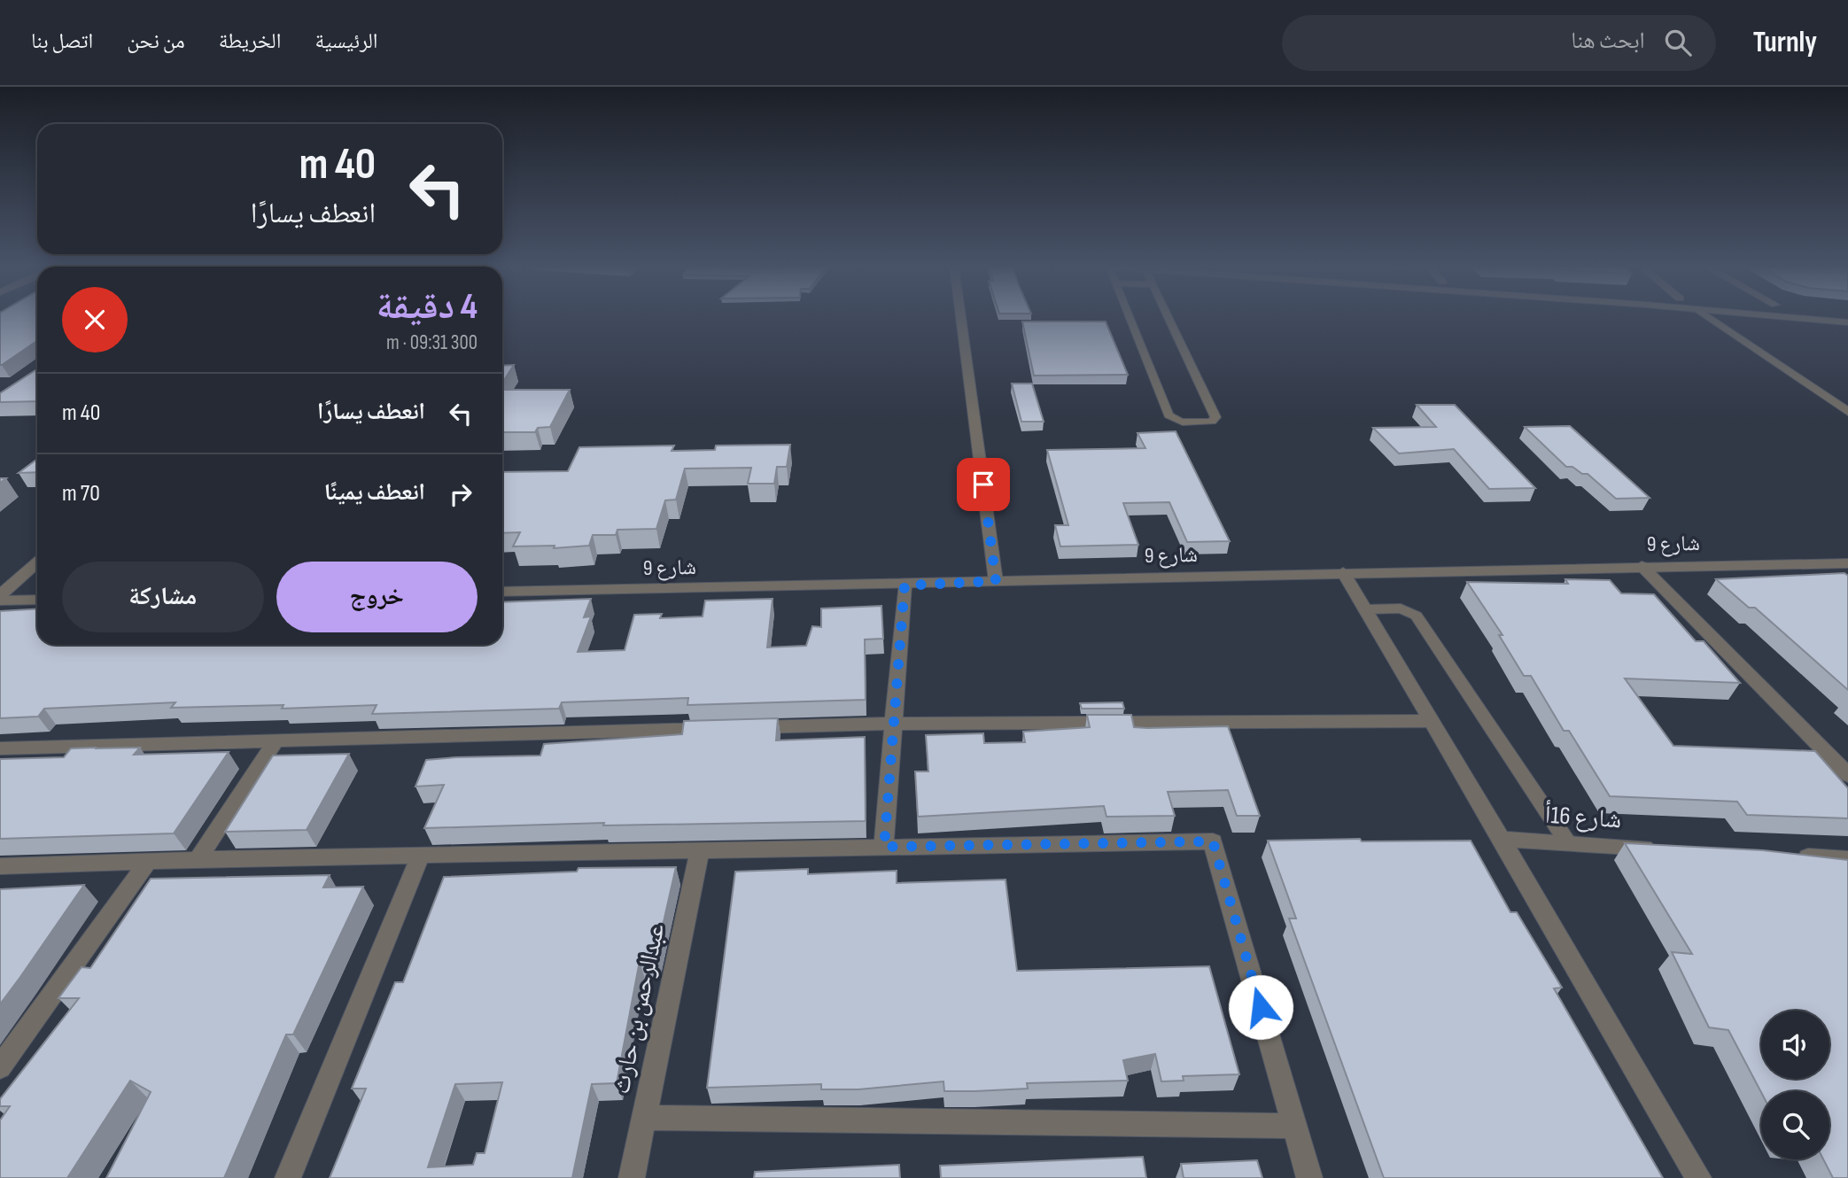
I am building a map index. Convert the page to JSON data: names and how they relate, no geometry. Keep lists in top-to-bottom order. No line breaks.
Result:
{"streets":{"street":["شارع 9","شارع 16أ","عبدالرحمن بن حارث"]},"page":{"header":"Turnly","search":"ابحث هنا","nav":["الرئيسية","الخريطة","من نحن","اتصل بنا"],"turn":["40 m","انعطف يسارًا"],"heading":["4 دقيقة","300 m · 09:31"],"list":[{"name":"انعطف يسارًا","value":"40 m"},{"name":"انعطف يمينًا","value":"70 m"}],"buttons":["خروج","مشاركة"]}}
